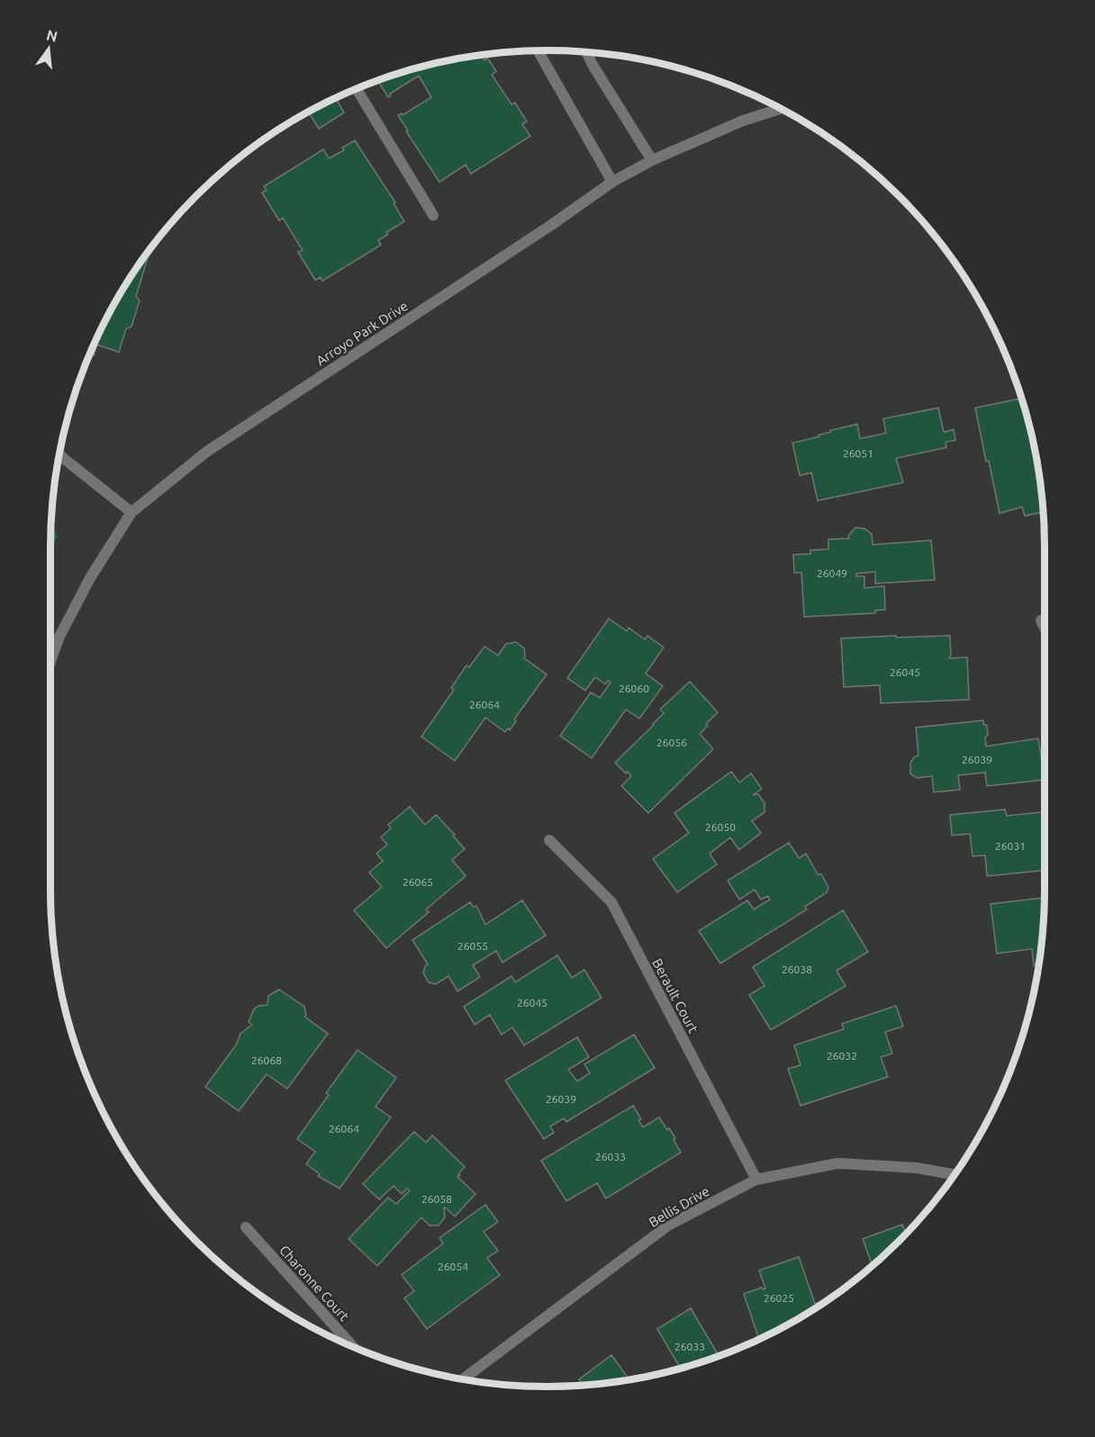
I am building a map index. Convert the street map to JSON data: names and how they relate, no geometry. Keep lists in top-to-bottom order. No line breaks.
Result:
{"streets":{"street":["Arroyo Park Drive","Berault Court","Bellis Drive","Charonne Court"]},"crossings":[["Berault Court","Bellis Drive"]],"house_numbers":["26051","26049","26045","26060","26064","26056","26039","26050","26031","26065","26055","26038","26045","26032","26068","26039","26064","26033","26058","26054","26025","26033"],"north":"top"}
